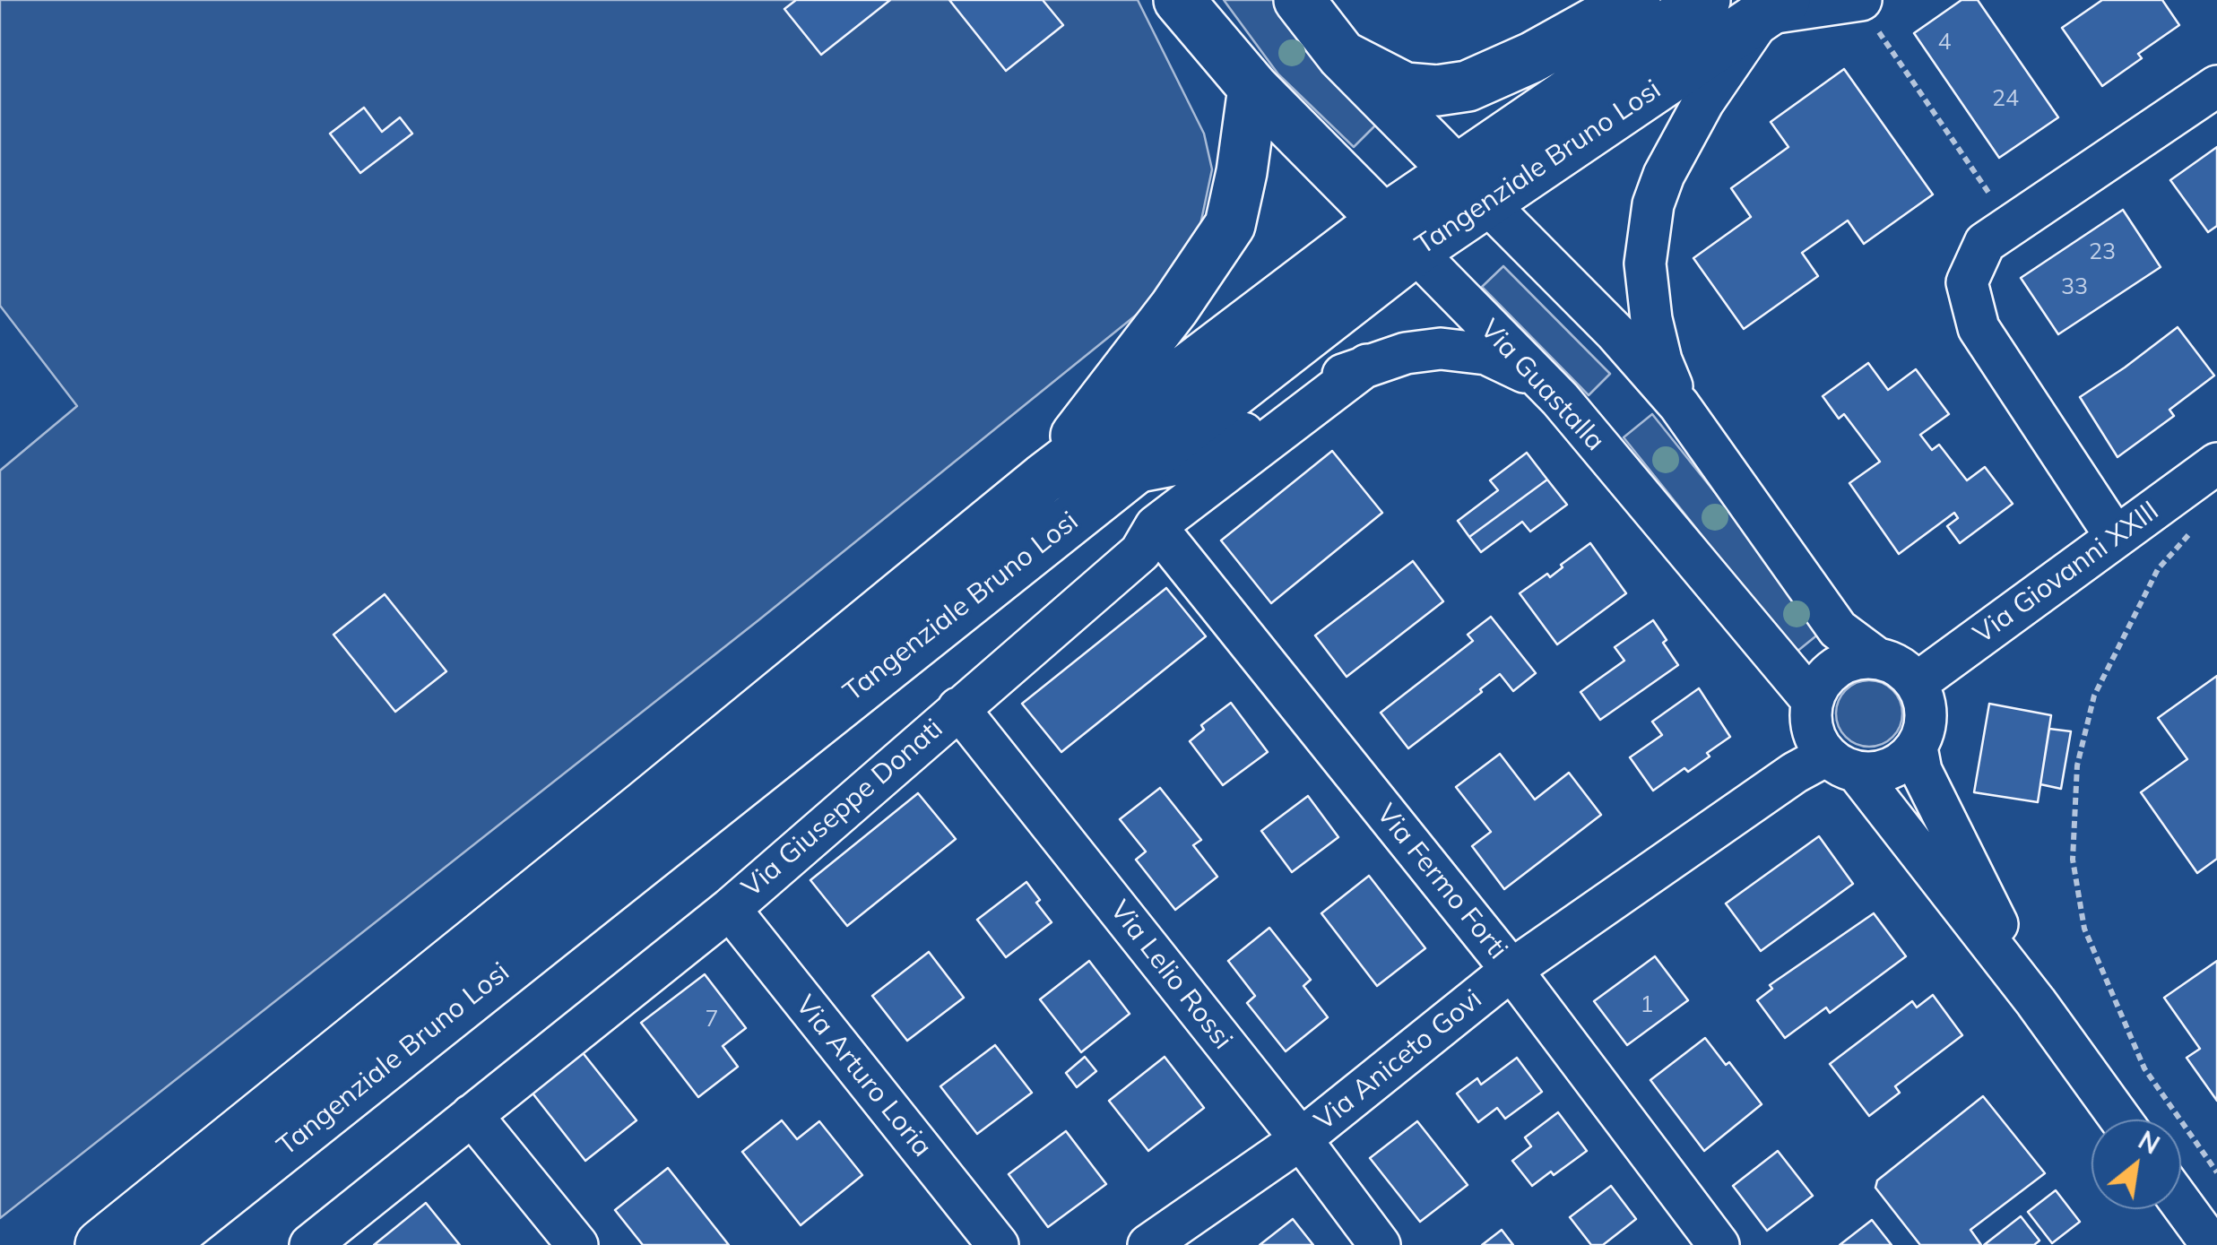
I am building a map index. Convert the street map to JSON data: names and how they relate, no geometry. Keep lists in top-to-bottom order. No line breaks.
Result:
{"streets":{"main road":["Tangenziale Bruno Losi","Via Guastalla"],"street":["Via Giovanni XXIII","Via Giuseppe Donati","Via Fermo Forti","Via Lelio Rossi","Via Aniceto Govi","Via Arturo Loria"]},"crossings":[["Tangenziale Bruno Losi","Via Guastalla"],["Via Guastalla","Via Giovanni XXIII"],["Via Guastalla","Via Aniceto Govi"],["Via Giovanni XXIII","Via Aniceto Govi"],["Via Giuseppe Donati","Via Fermo Forti"],["Via Giuseppe Donati","Via Lelio Rossi"],["Via Giuseppe Donati","Via Arturo Loria"],["Via Fermo Forti","Via Aniceto Govi"],["Via Lelio Rossi","Via Aniceto Govi"]],"house_numbers":["4","24","23","33","1","7"],"north":"top right"}
